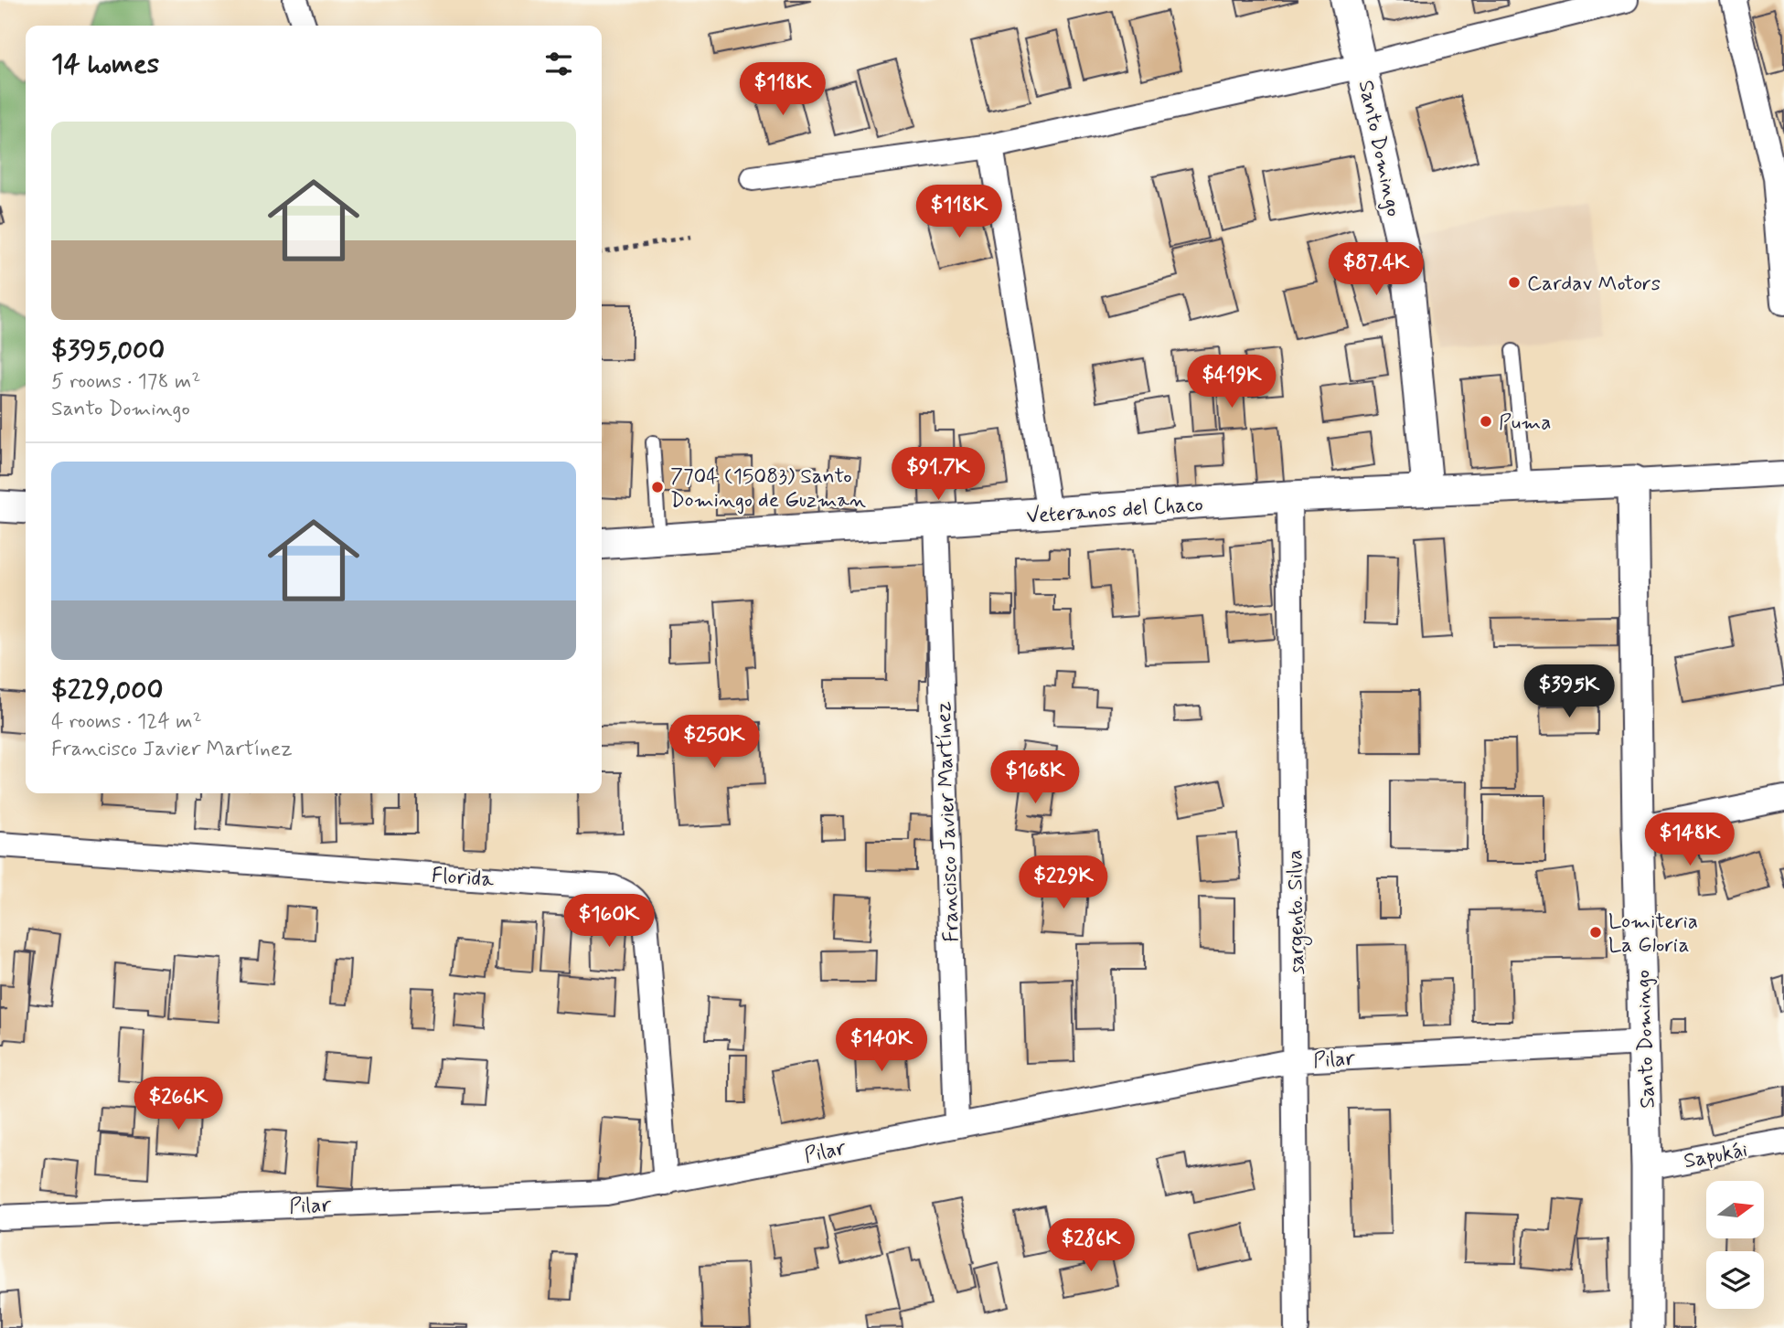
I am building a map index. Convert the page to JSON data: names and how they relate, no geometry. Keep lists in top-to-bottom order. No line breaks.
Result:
{"streets":{"street":["Santo Domingo","Veteranos del Chaco","Francisco Javier Martínez","Florida","sargento. Silva","Pilar","Sapukái"]},"crossings":[["Santo Domingo","Veteranos del Chaco"],["Santo Domingo","Pilar"],["Santo Domingo","Sapukái"],["Veteranos del Chaco","Francisco Javier Martínez"],["Veteranos del Chaco","sargento. Silva"],["Francisco Javier Martínez","Pilar"],["Florida","Pilar"],["sargento. Silva","Pilar"]],"places":["Cardav Motors","Puma","7704 (15083) Santo Domingo de Guzman","Lomiteria La Gloria"],"north":"right","page":{"heading":"14 homes","price":["$118K","$118K","$87.4K","$419K","$91.7K","$395K","$250K","$168K","$148K","$229K","$160K","$140K","$266K","$286K"],"list":[{"name":"$395,000","note":"5 rooms · 178 m² · Santo Domingo"},{"name":"$229,000","note":"4 rooms · 124 m² · Francisco Javier Martínez"}]}}
